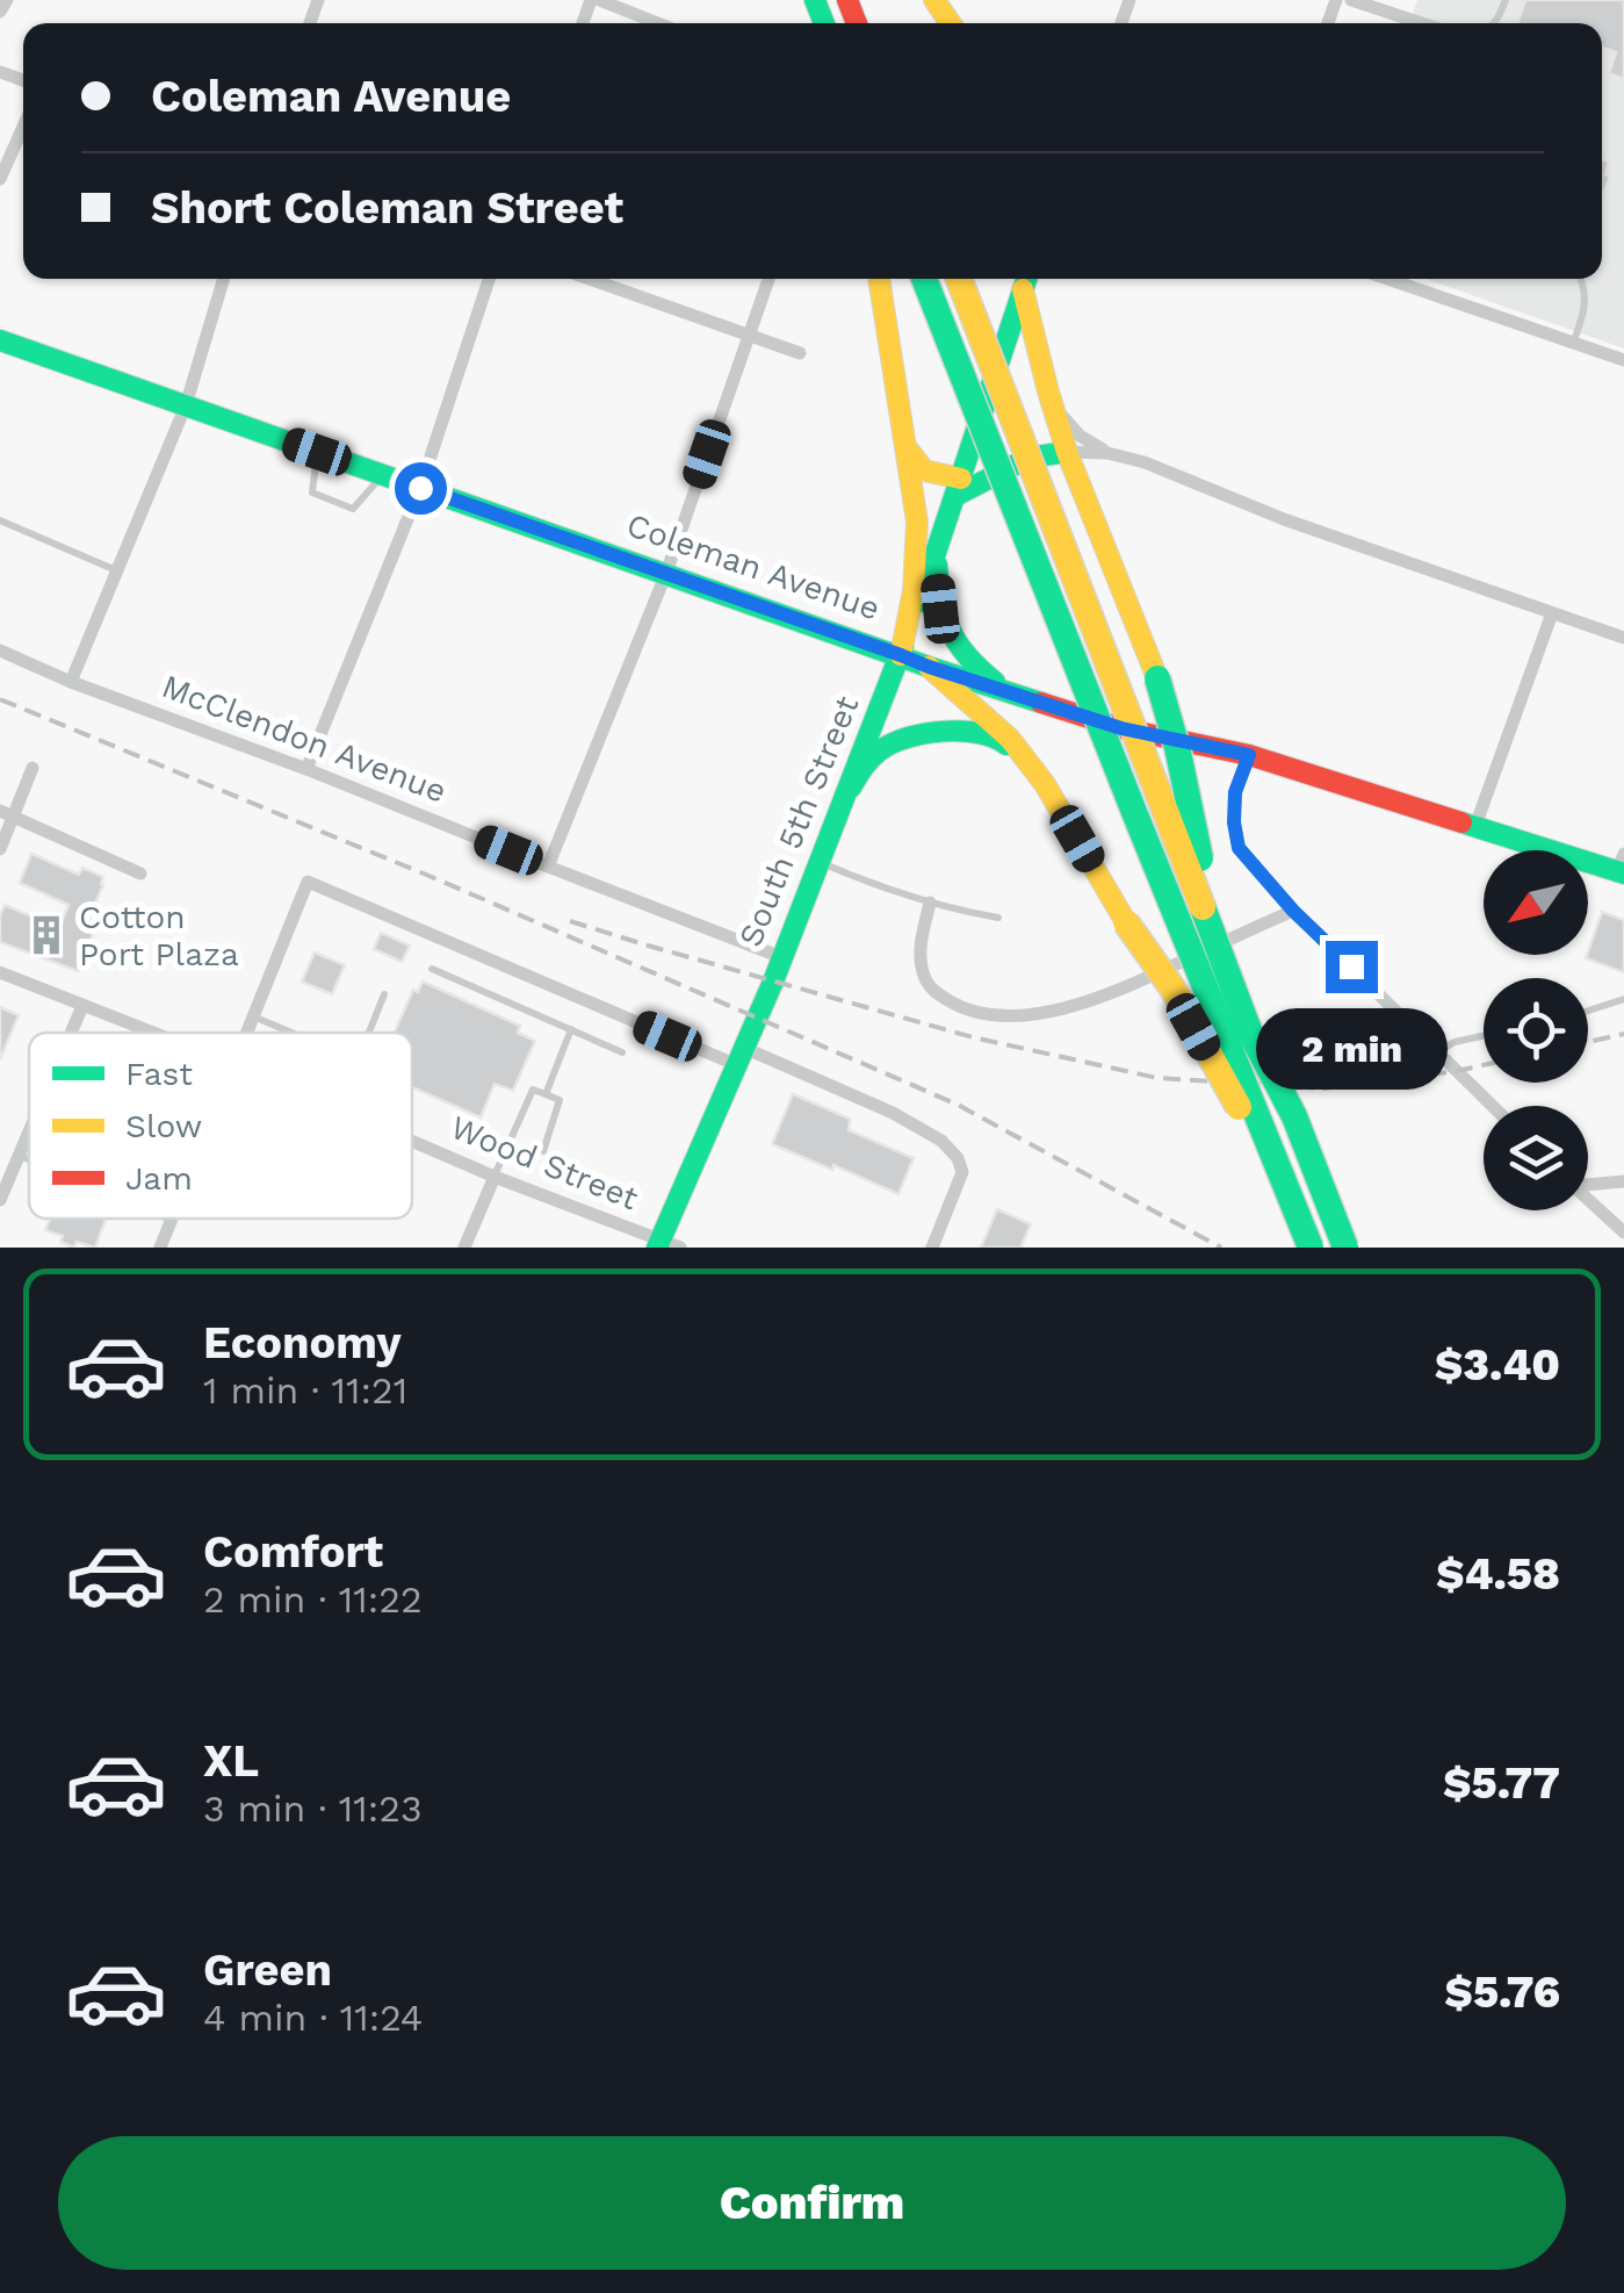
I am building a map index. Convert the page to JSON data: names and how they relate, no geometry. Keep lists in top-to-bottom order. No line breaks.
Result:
{"streets":{"main road":["Coleman Avenue","South 5th Street"],"street":["McClendon Avenue","Wood Street"]},"crossings":[["Coleman Avenue","South 5th Street"],["McClendon Avenue","South 5th Street"],["South 5th Street","Wood Street"]],"places":{"building":["Cotton Port Plaza"]},"legend":["Fast","Slow","Jam"],"north":"bottom left","page":{"banner":["Coleman Avenue","Short Coleman Street"],"bubble":"2 min","list":[{"name":"Economy","note":"1 min · 11:21","value":"$3.40"},{"name":"Comfort","note":"2 min · 11:22","value":"$4.58"},{"name":"XL","note":"3 min · 11:23","value":"$5.77"},{"name":"Green","note":"4 min · 11:24","value":"$5.76"}],"buttons":"Confirm"}}
